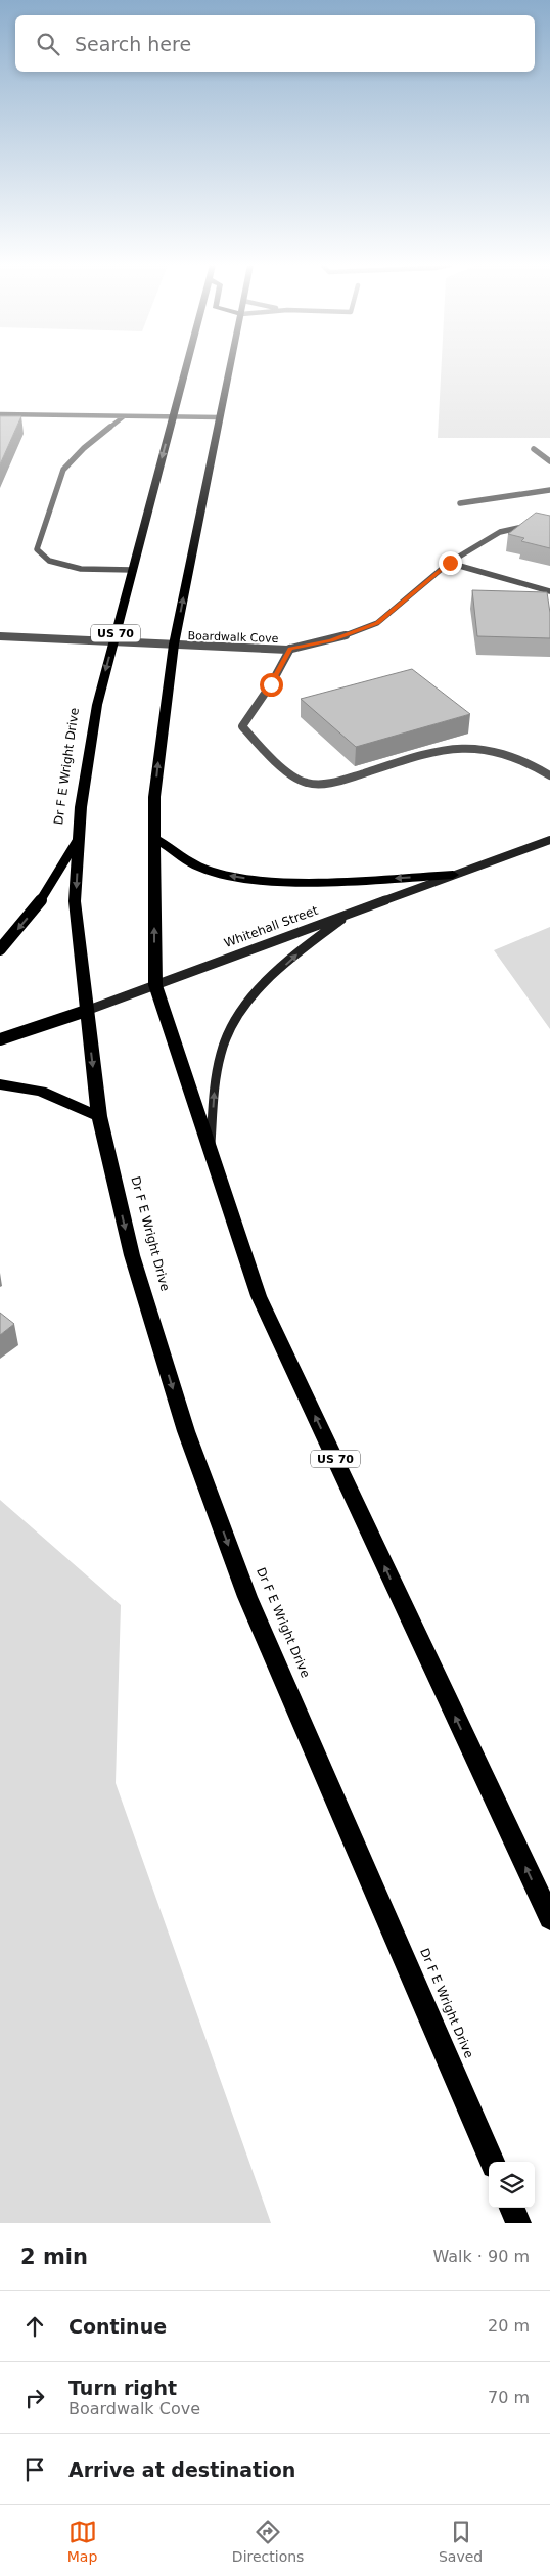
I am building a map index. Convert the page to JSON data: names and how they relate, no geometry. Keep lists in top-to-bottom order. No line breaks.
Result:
{"streets":{"highway":["US 70","Dr F E Wright Drive"],"main road":["Whitehall Street"],"street":["Boardwalk Cove"]},"crossings":[["US 70","Boardwalk Cove"],["US 70","Whitehall Street"],["Boardwalk Cove","Dr F E Wright Drive"],["Dr F E Wright Drive","Whitehall Street"]],"page":{"search":"Search here","heading":["2 min","Walk · 90 m"],"list":[["Continue","20 m"],["Turn right","Boardwalk Cove","70 m"],"Arrive at destination"],"nav":["Map","Directions","Saved"]}}
